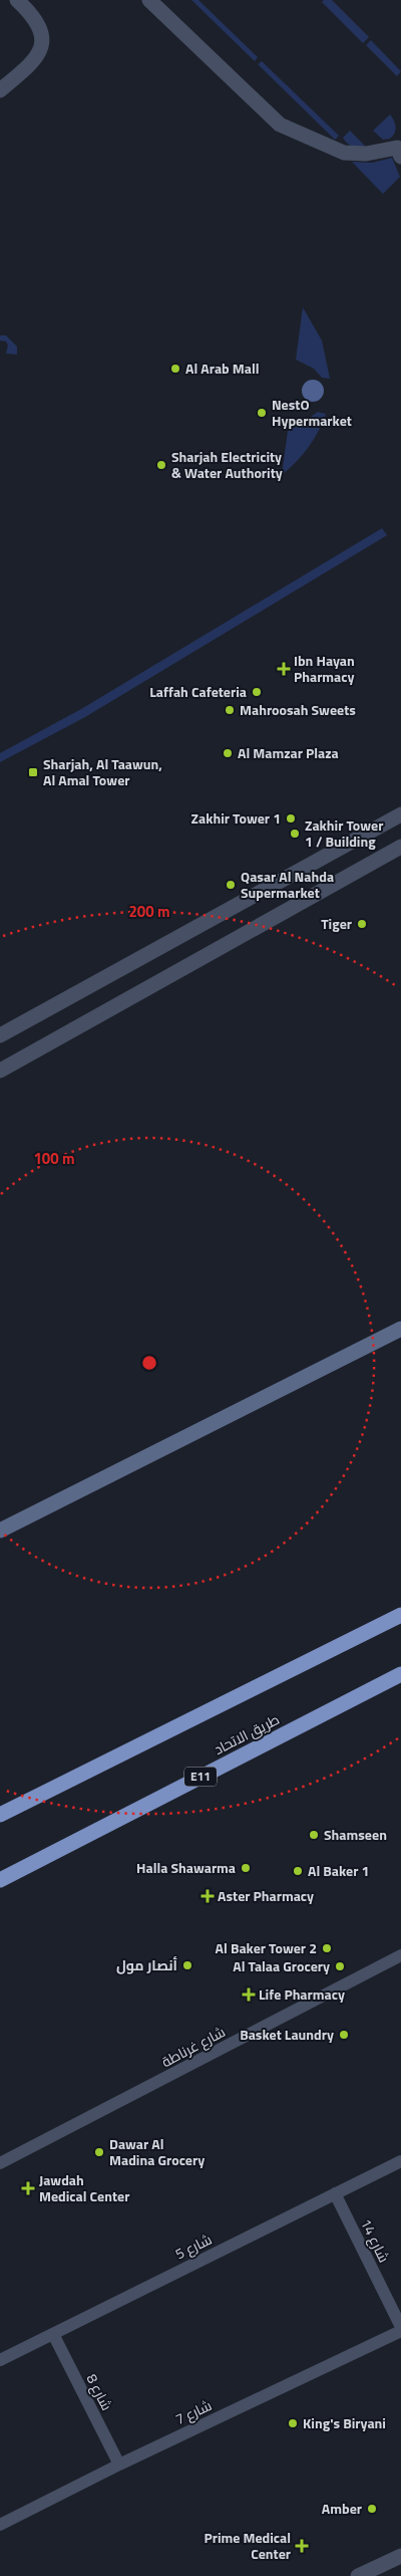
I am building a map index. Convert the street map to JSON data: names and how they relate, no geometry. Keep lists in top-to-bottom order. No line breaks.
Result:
{"streets":{"highway":["طريق الاتحاد","E11"],"street":["شارع غرناطة","شارع 14","شارع 5","شارع 8","شارع 7"]},"crossings":[["شارع 14","شارع 5"],["شارع 5","شارع 8"],["شارع 8","شارع 7"]],"places":{"other":["Al Arab Mall","NestO Hypermarket","Sharjah Electricity & Water Authority","Laffah Cafeteria","Mahroosah Sweets","Al Mamzar Plaza","Zakhir Tower 1","Zakhir Tower 1 / Building","Qasar Al Nahda Supermarket","Tiger","Shamseen","Halla Shawarma","Al Baker 1","Al Baker Tower 2","أنصار مول","Al Talaa Grocery","Basket Laundry","Dawar Al Madina Grocery","King's Biryani","Amber"],"health":["Ibn Hayan Pharmacy","Aster Pharmacy","Life Pharmacy","Jawdah Medical Center","Prime Medical Center"],"transit":["Sharjah, Al Taawun, Al Amal Tower"]},"rings":["200 m","100 m"]}
